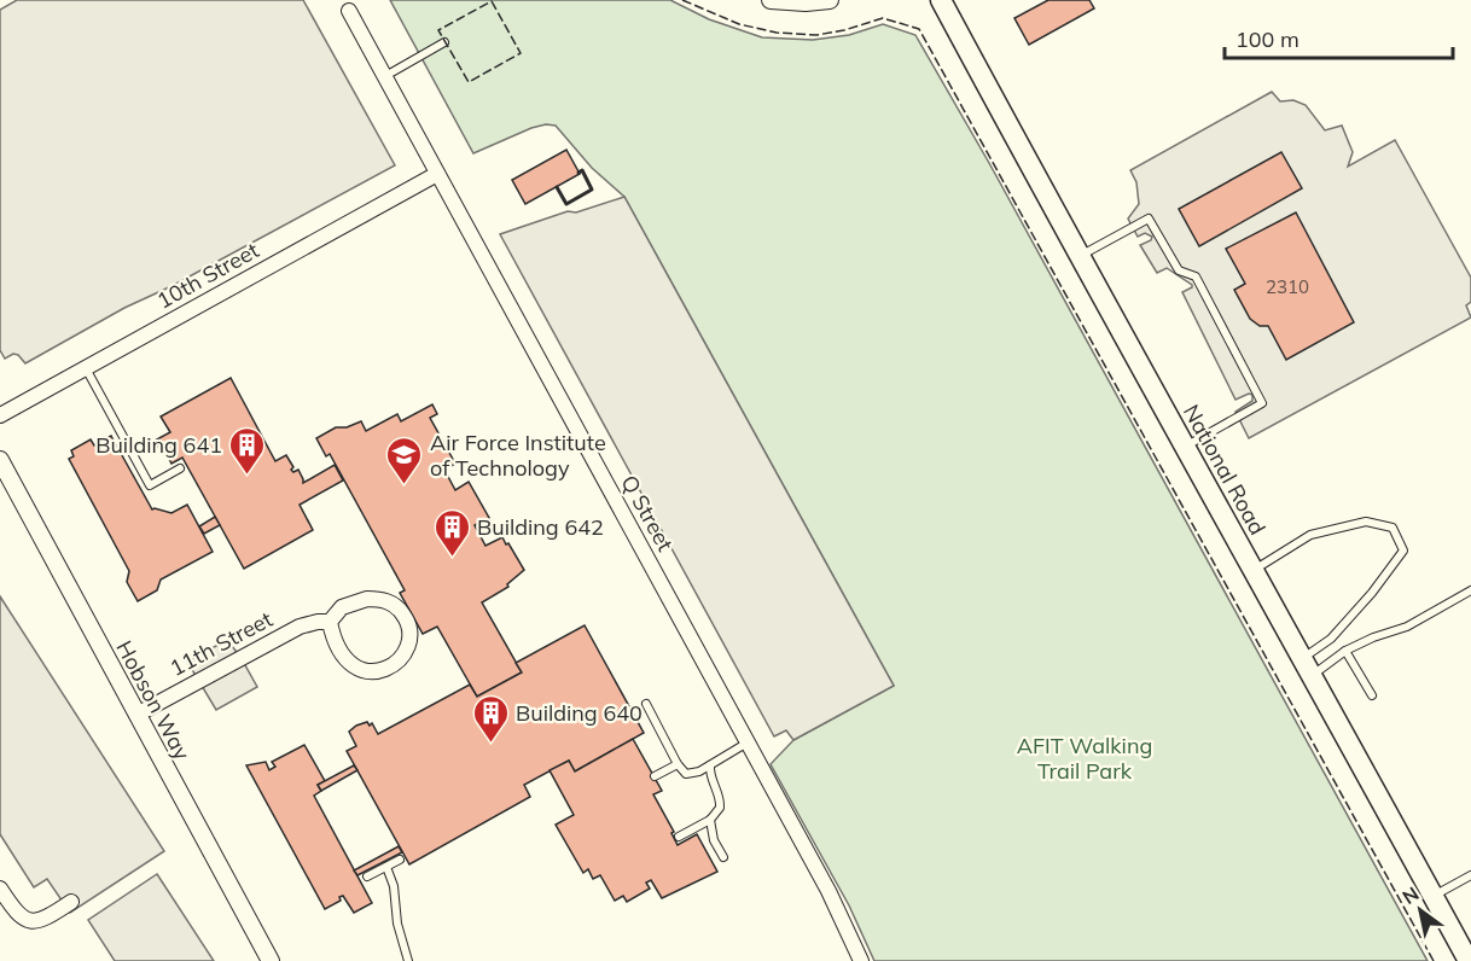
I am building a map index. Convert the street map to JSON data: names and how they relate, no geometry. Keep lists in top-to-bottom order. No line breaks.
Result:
{"streets":{"main road":["National Road"],"street":["10th Street","Q Street","11th Street","Hobson Way"]},"crossings":[["10th Street","Q Street"],["11th Street","Hobson Way"]],"parks":["AFIT Walking Trail Park"],"places":{"building":["Building 641","Building 642","Building 640"],"school or university":["Air Force Institute of Technology"]},"house_numbers":["2310"],"scale_bar":"100 m","north":"top left"}
